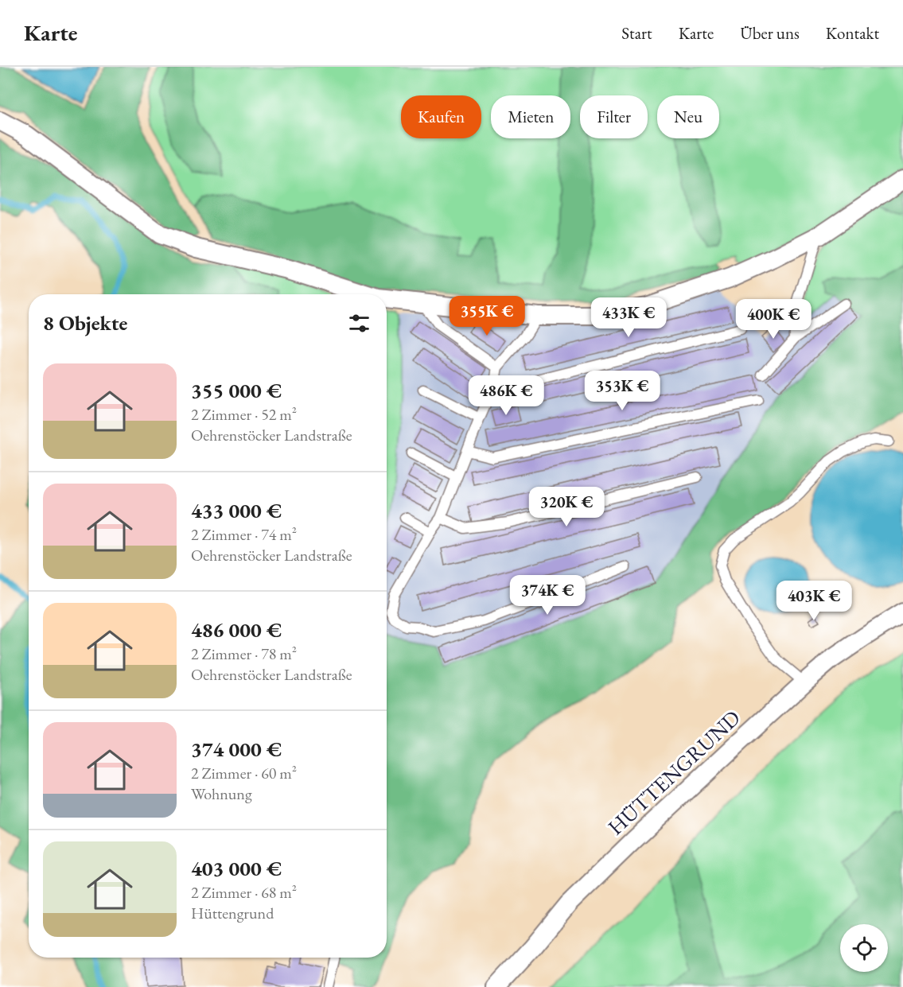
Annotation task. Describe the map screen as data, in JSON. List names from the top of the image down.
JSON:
{
  "streets": {
    "street": ["HÜTTENGRUND"]
  },
  "page": {
    "header": "Karte",
    "nav": [
      "Start",
      "Karte",
      "Über uns",
      "Kontakt"
    ],
    "chip": [
      "Kaufen",
      "Mieten",
      "Filter",
      "Neu"
    ],
    "heading": "8 Objekte",
    "price": [
      "355K €",
      "433K €",
      "400K €",
      "353K €",
      "486K €",
      "320K €",
      "374K €",
      "403K €"
    ],
    "list": [
      {
        "name": "355 000 €",
        "note": "2 Zimmer · 52 m² · Oehrenstöcker Landstraße"
      },
      {
        "name": "433 000 €",
        "note": "2 Zimmer · 74 m² · Oehrenstöcker Landstraße"
      },
      {
        "name": "486 000 €",
        "note": "2 Zimmer · 78 m² · Oehrenstöcker Landstraße"
      },
      {
        "name": "374 000 €",
        "note": "2 Zimmer · 60 m² · Wohnung"
      },
      {
        "name": "403 000 €",
        "note": "2 Zimmer · 68 m² · Hüttengrund"
      }
    ]
  }
}
